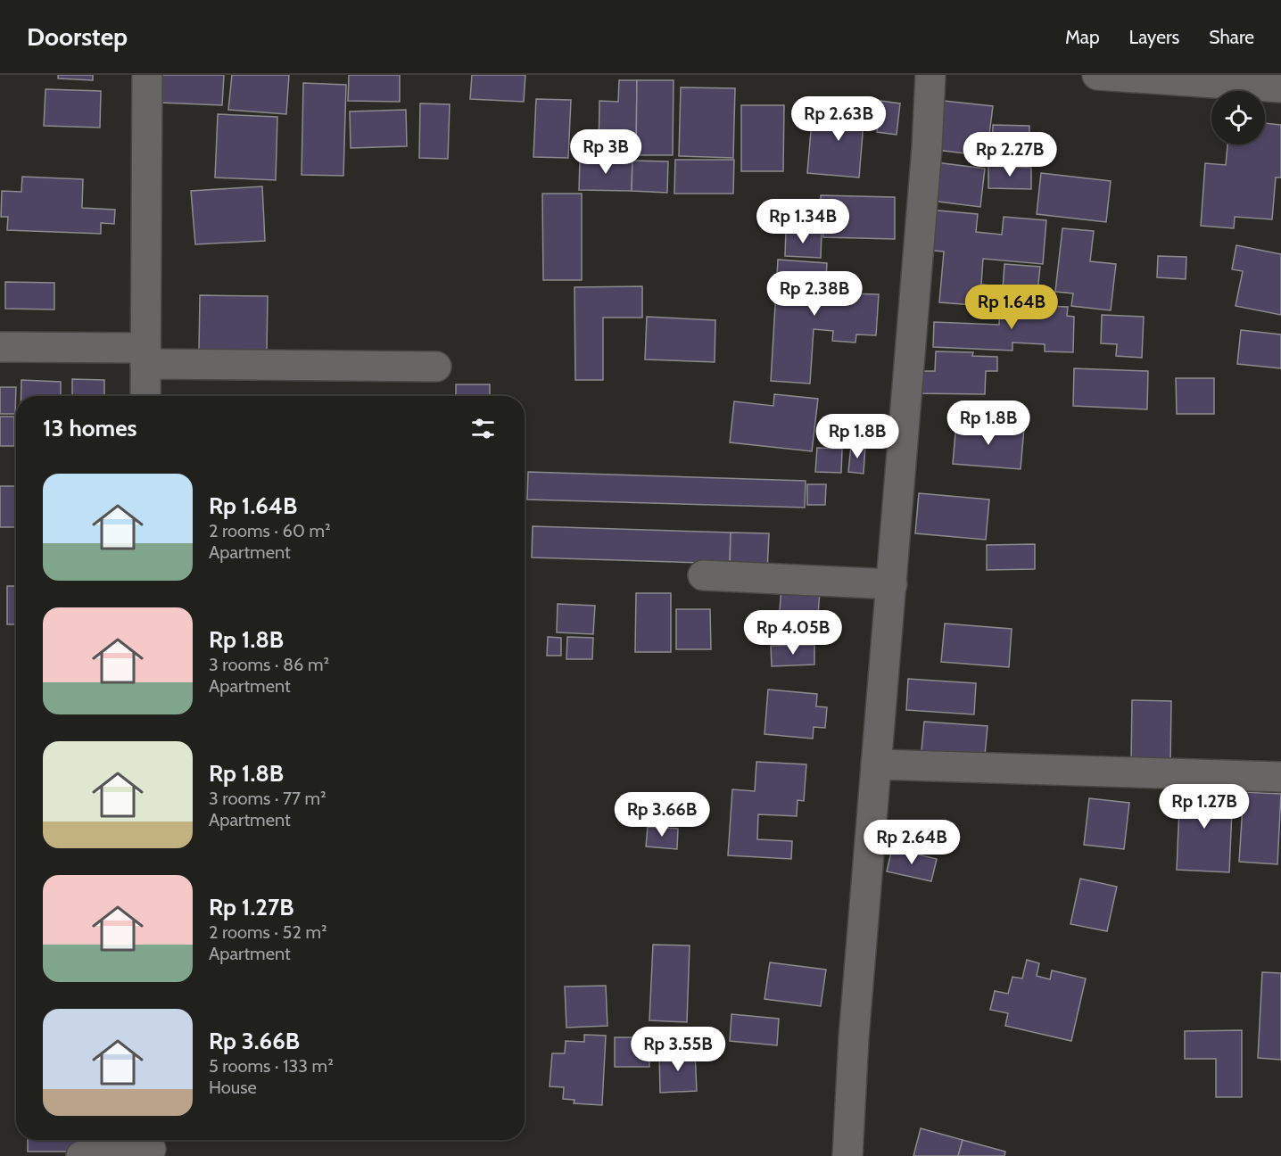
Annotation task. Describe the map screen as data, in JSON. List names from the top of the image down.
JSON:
{
  "page": {
    "header": "Doorstep",
    "nav": ["Map", "Layers", "Share"],
    "price": [
      "Rp 2.63B",
      "Rp 3B",
      "Rp 2.27B",
      "Rp 1.34B",
      "Rp 2.38B",
      "Rp 1.64B",
      "Rp 1.8B",
      "Rp 1.8B",
      "Rp 4.05B",
      "Rp 1.27B",
      "Rp 3.66B",
      "Rp 2.64B",
      "Rp 3.55B"
    ],
    "heading": "13 homes",
    "list": [
      {
        "name": "Rp 1.64B",
        "note": "2 rooms · 60 m² · Apartment"
      },
      {
        "name": "Rp 1.8B",
        "note": "3 rooms · 86 m² · Apartment"
      },
      {
        "name": "Rp 1.8B",
        "note": "3 rooms · 77 m² · Apartment"
      },
      {
        "name": "Rp 1.27B",
        "note": "2 rooms · 52 m² · Apartment"
      },
      {
        "name": "Rp 3.66B",
        "note": "5 rooms · 133 m² · House"
      }
    ]
  }
}
